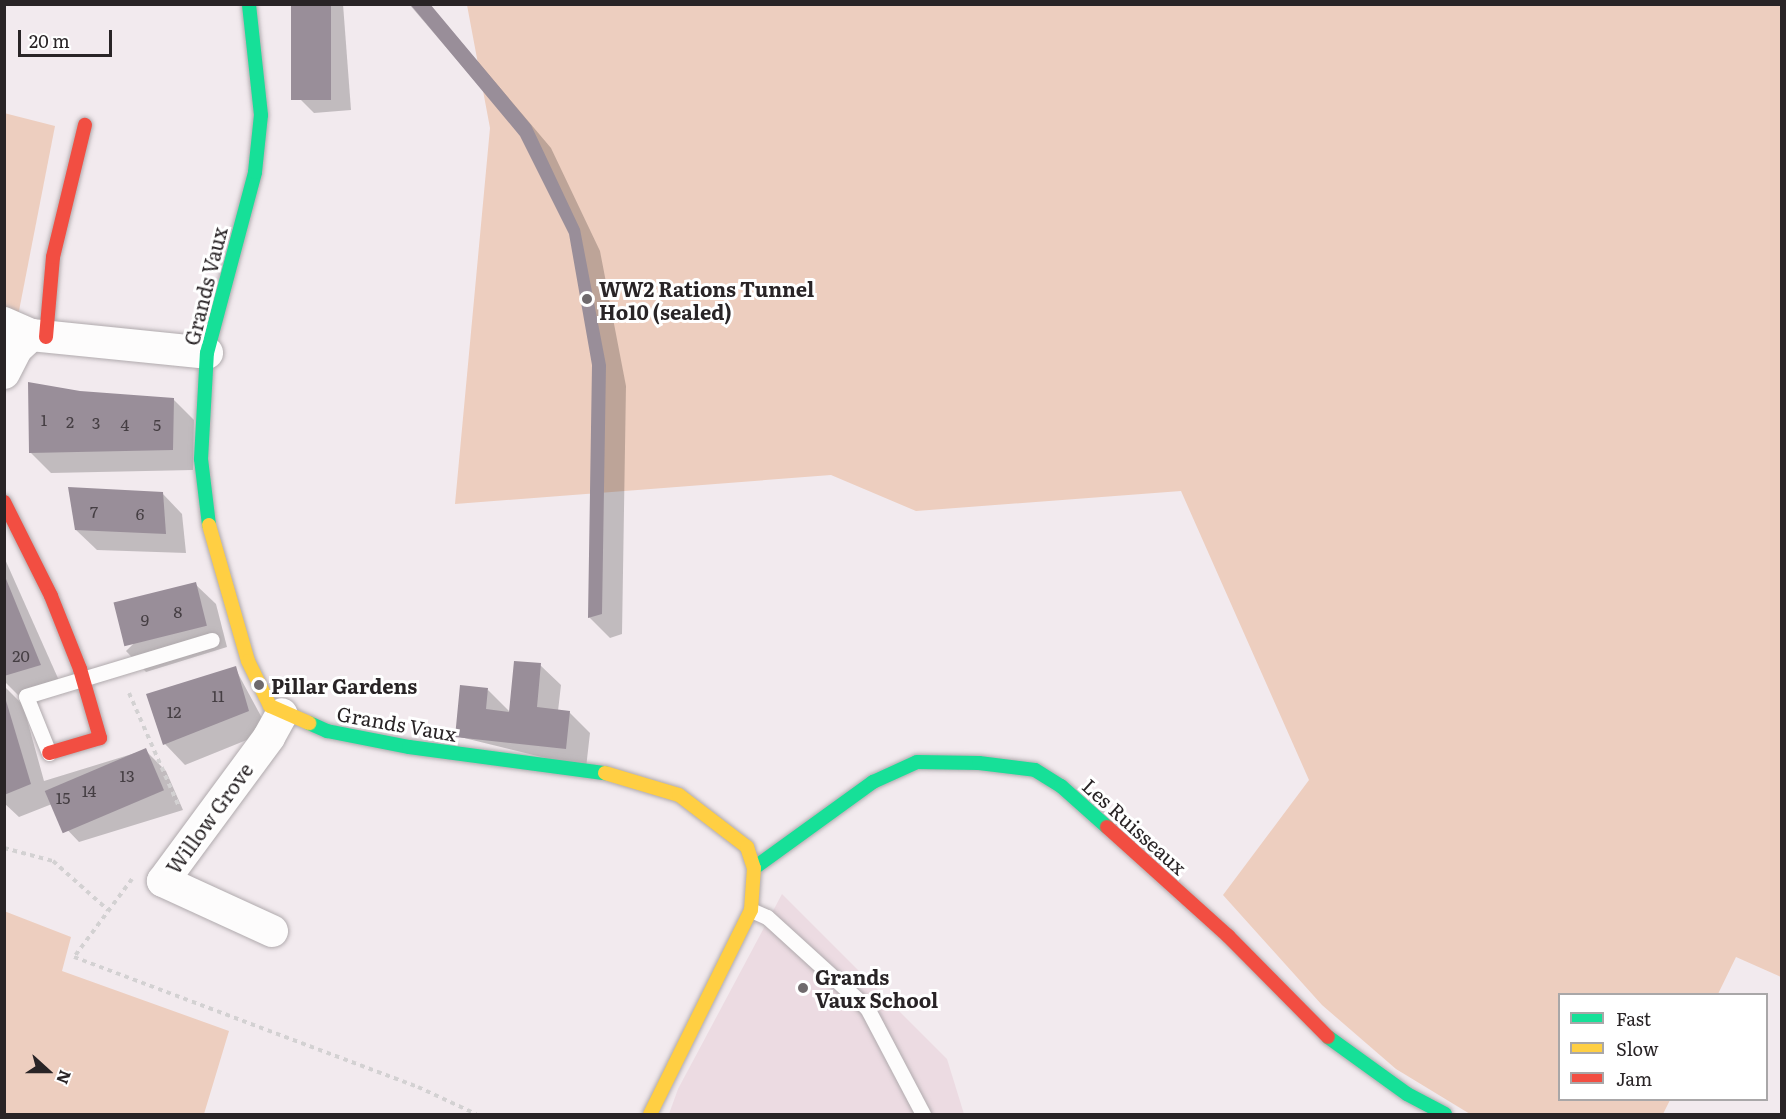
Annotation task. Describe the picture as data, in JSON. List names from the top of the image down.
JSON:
{
  "streets": {
    "street": ["Grands Vaux", "Willow Grove", "Les Ruisseaux"]
  },
  "crossings": [
    ["Grands Vaux", "Willow Grove"],
    ["Grands Vaux", "Les Ruisseaux"]
  ],
  "places": ["WW2 Rations Tunnel Ho10 (sealed)", "Pillar Gardens", "Grands Vaux School"],
  "house_numbers": [
    "1",
    "2",
    "3",
    "4",
    "5",
    "7",
    "6",
    "8",
    "9",
    "20",
    "11",
    "12",
    "13",
    "14",
    "15"
  ],
  "legend": ["Fast", "Slow", "Jam"],
  "scale_bar": "20 m",
  "north": "right"
}
